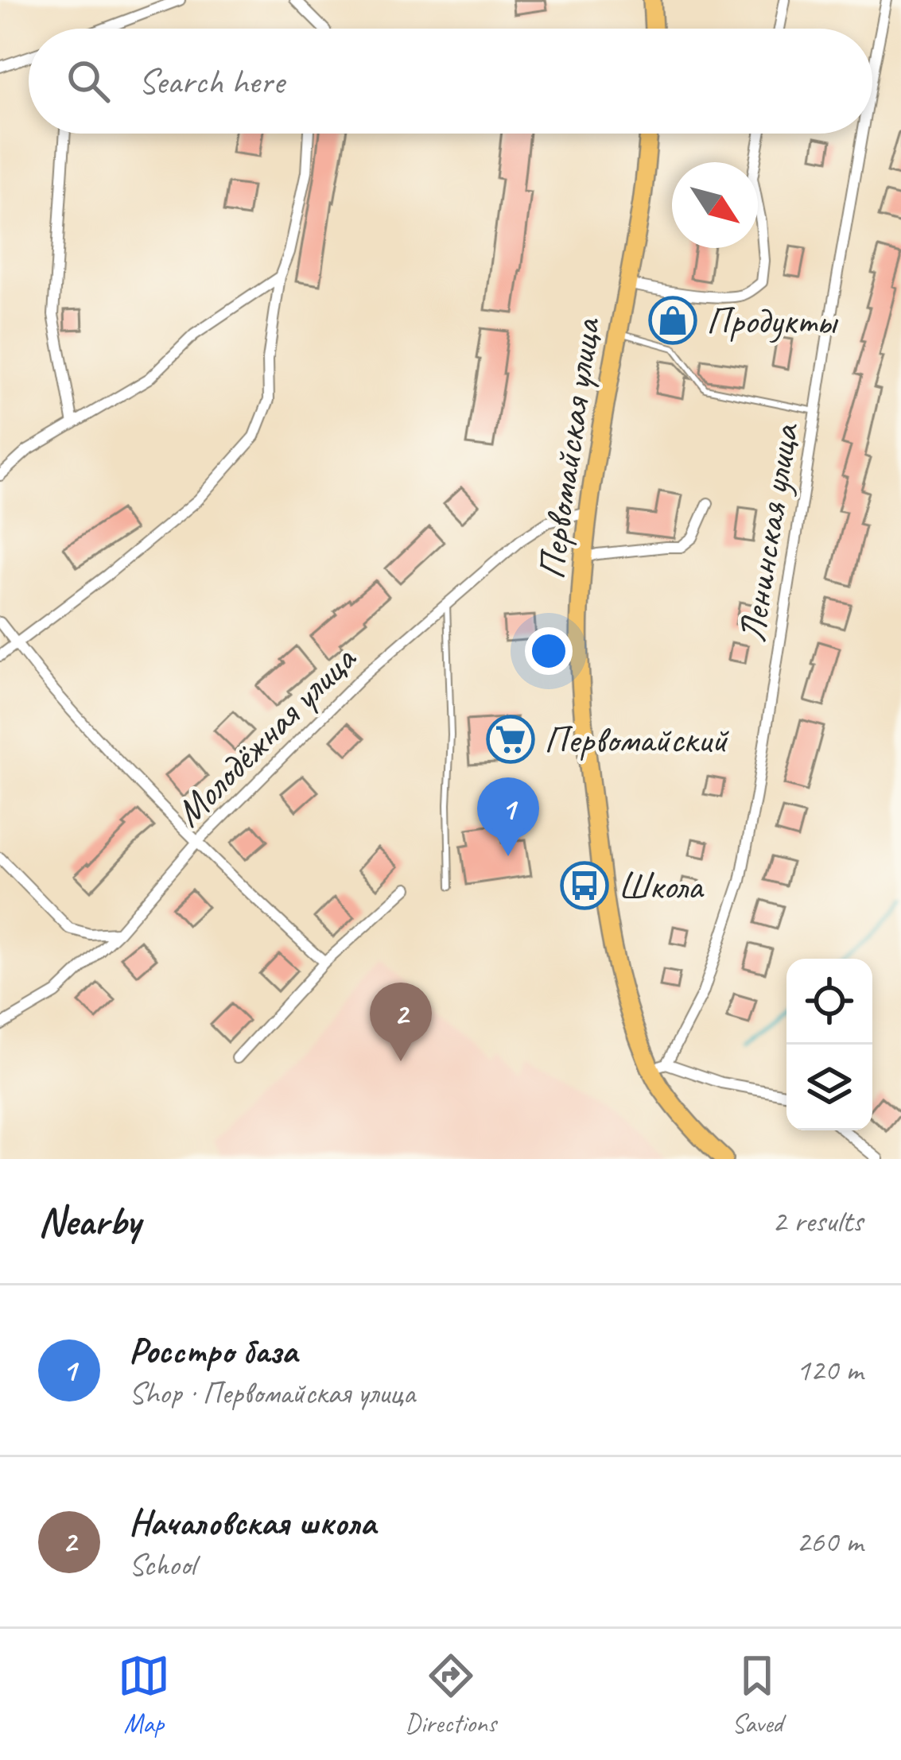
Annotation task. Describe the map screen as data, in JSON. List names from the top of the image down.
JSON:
{
  "streets": {
    "main road": ["Первомайская улица"],
    "street": ["Ленинская улица", "Молодёжная улица"]
  },
  "crossings": [
    ["Первомайская улица", "Ленинская улица"],
    ["Первомайская улица", "Молодёжная улица"]
  ],
  "places": {
    "shop": ["Продукты"],
    "supermarket": ["Первомайский"],
    "bus stop": ["Школа"]
  },
  "north": "bottom right",
  "page": {
    "search": "Search here",
    "pins": ["1", "2"],
    "heading": ["Nearby", "2 results"],
    "list": [
      {
        "mark": "1",
        "name": "Росстро база",
        "note": "Shop · Первомайская улица",
        "value": "120 m"
      },
      {
        "mark": "2",
        "name": "Началовская школа",
        "note": "School",
        "value": "260 m"
      }
    ],
    "nav": ["Map", "Directions", "Saved"]
  }
}
